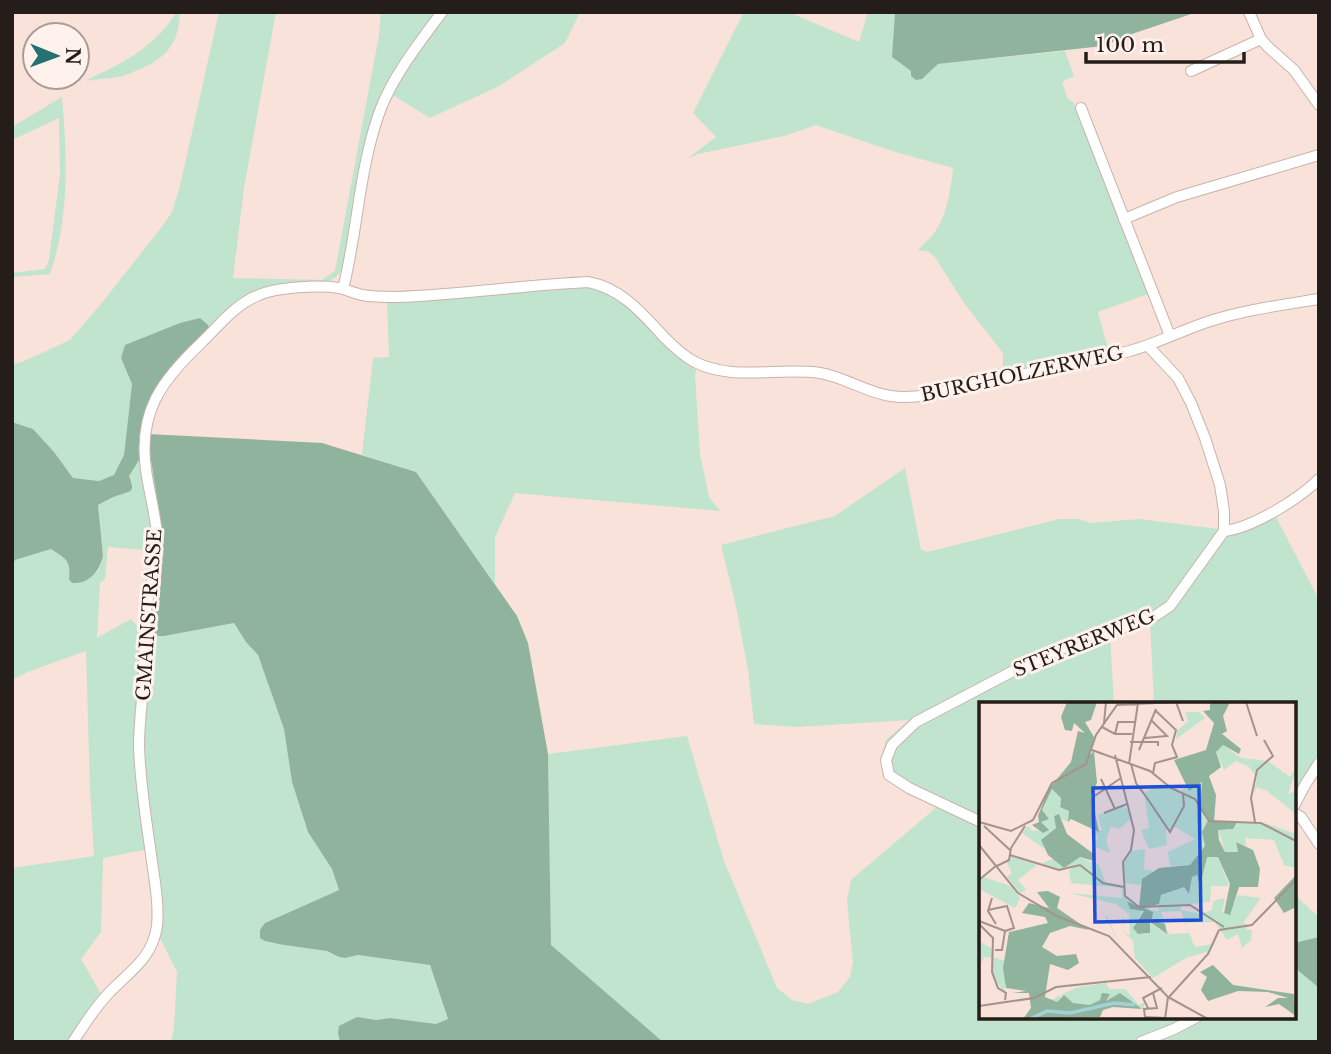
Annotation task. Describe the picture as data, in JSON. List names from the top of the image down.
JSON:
{
  "streets": {
    "street": ["BURGHOLZERWEG", "GMAINSTRASSE", "STEYRERWEG"]
  },
  "crossings": [
    ["BURGHOLZERWEG", "GMAINSTRASSE"],
    ["BURGHOLZERWEG", "STEYRERWEG"]
  ],
  "scale_bar": "100 m",
  "north": "right"
}
